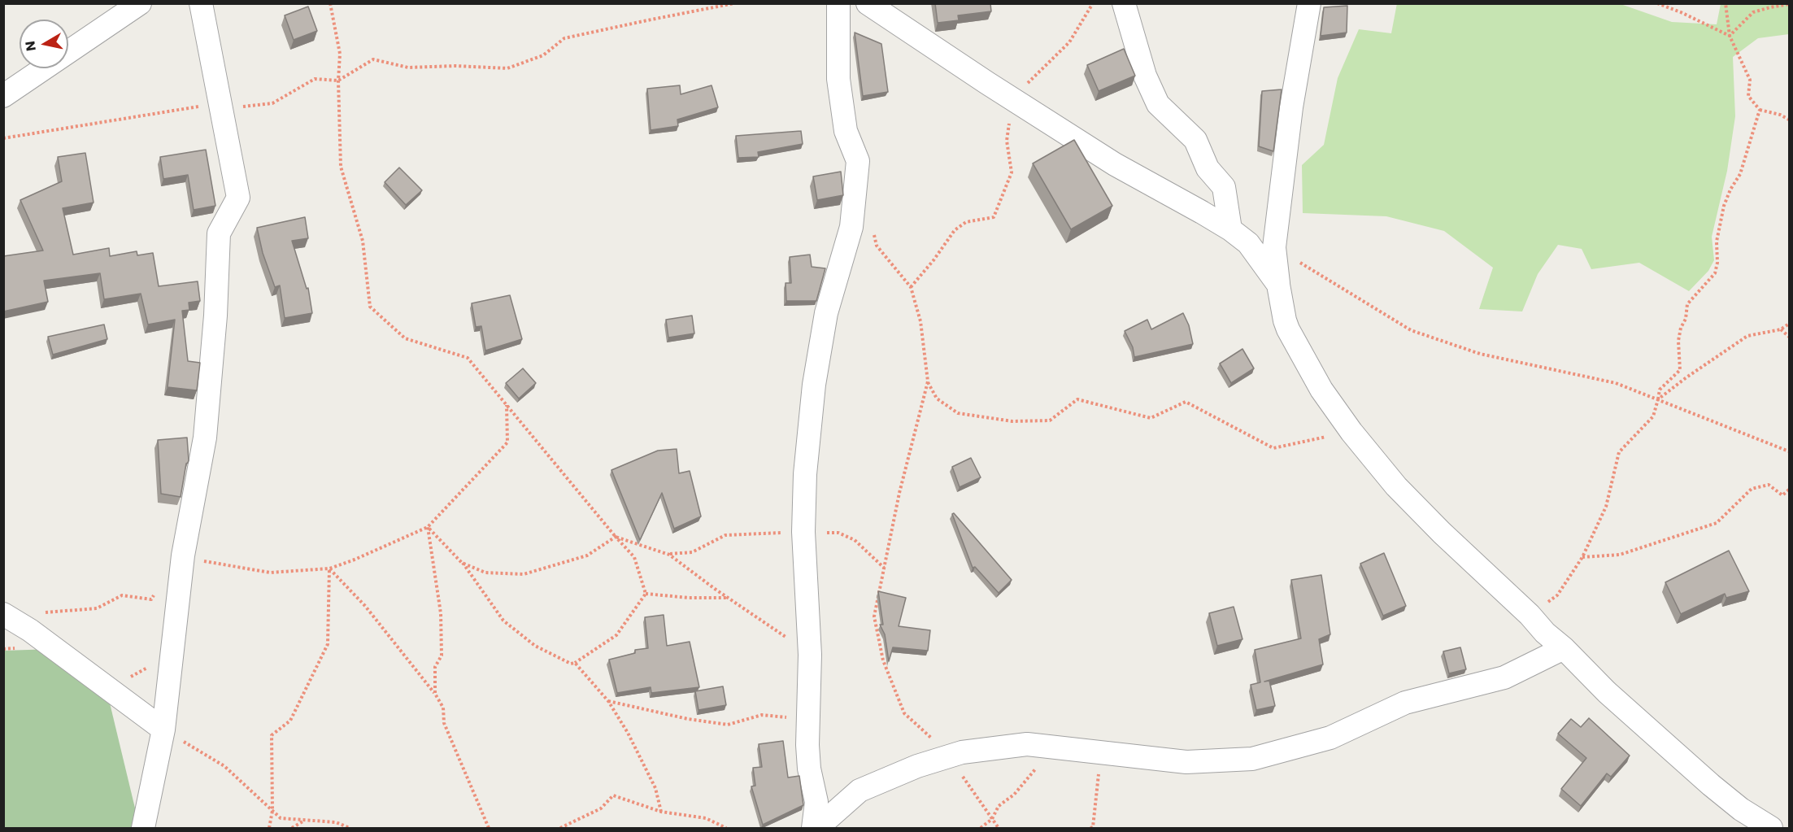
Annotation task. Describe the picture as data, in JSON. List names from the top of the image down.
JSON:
{
  "north": "left"
}
